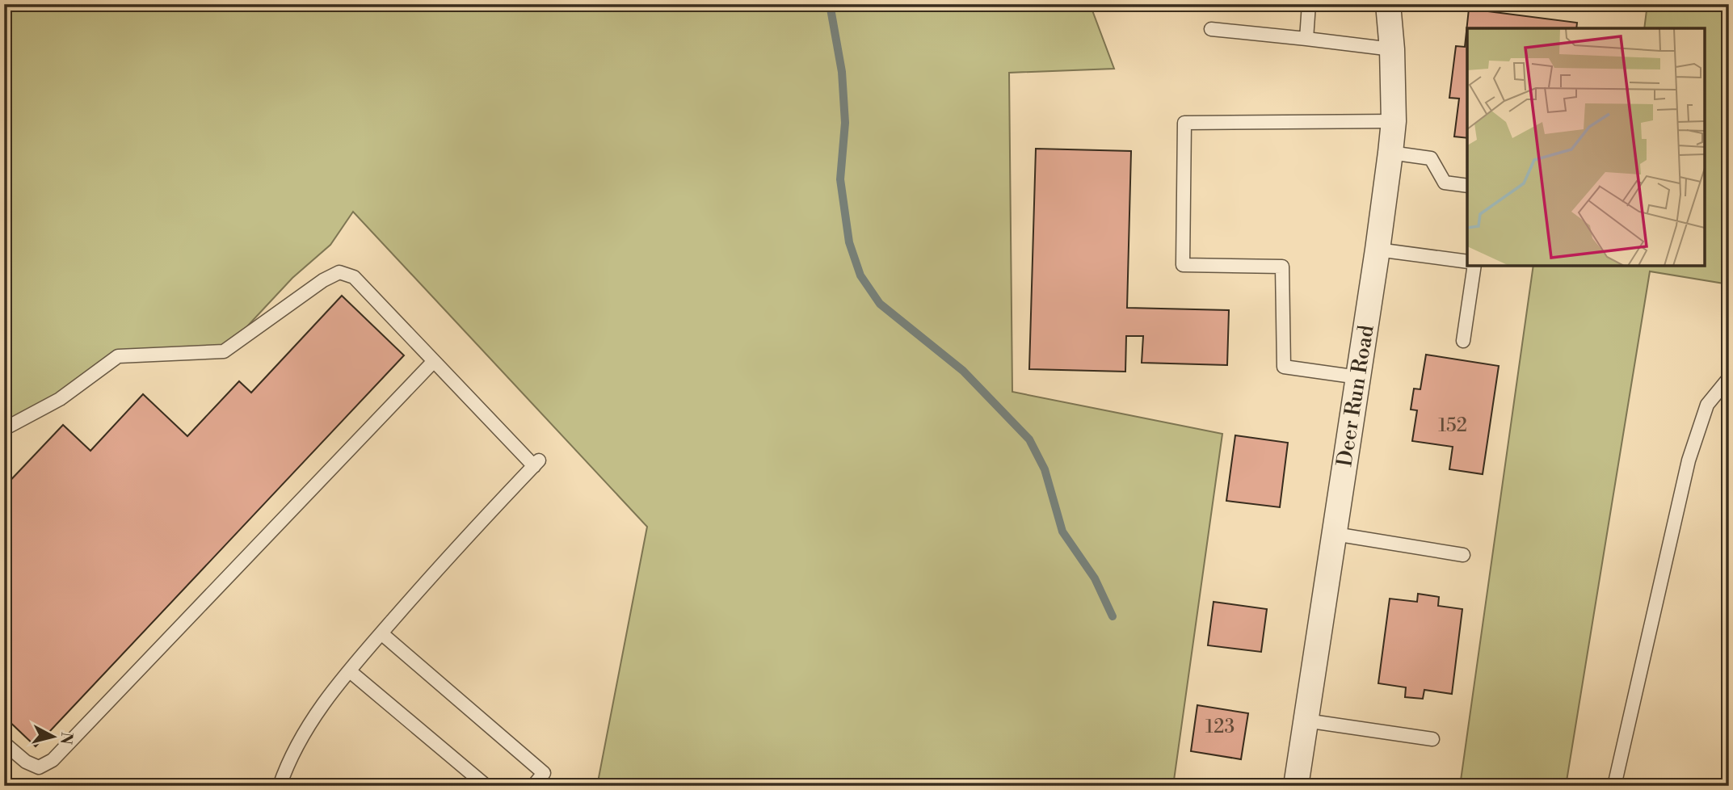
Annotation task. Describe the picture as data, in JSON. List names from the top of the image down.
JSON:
{
  "streets": {
    "street": ["Deer Run Road"]
  },
  "house_numbers": ["152", "123"],
  "north": "right"
}
